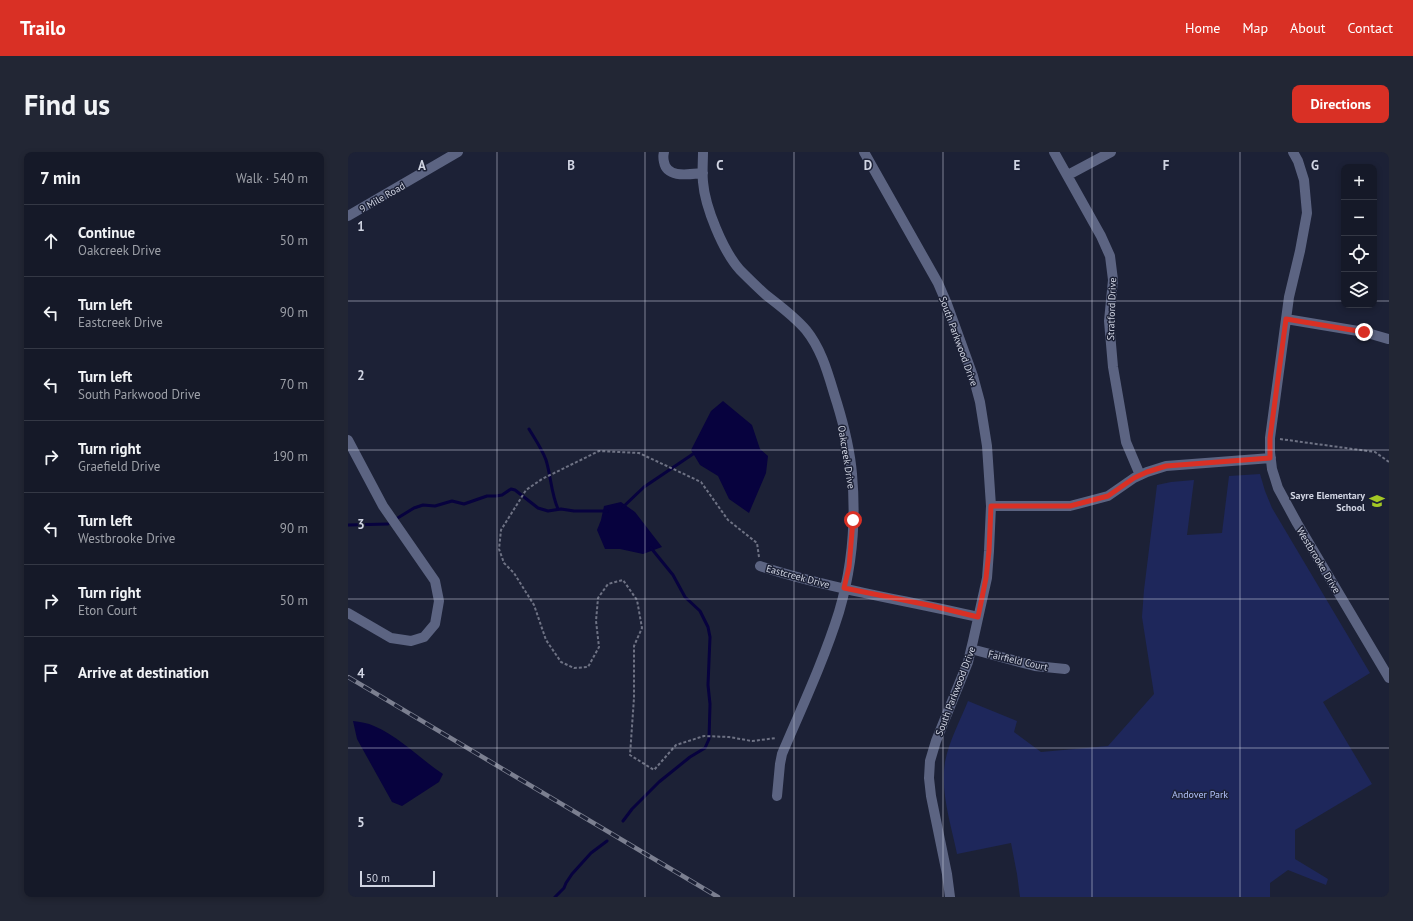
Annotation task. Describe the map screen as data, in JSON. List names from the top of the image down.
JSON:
{
  "streets": {
    "street": [
      "9 Mile Road",
      "Stratford Drive",
      "South Parkwood Drive",
      "Oakcreek Drive",
      "Westbrooke Drive",
      "Eastcreek Drive",
      "Fairfield Court"
    ]
  },
  "crossings": [
    ["South Parkwood Drive", "Eastcreek Drive"],
    ["South Parkwood Drive", "Fairfield Court"],
    ["Oakcreek Drive", "Eastcreek Drive"]
  ],
  "parks": ["Andover Park"],
  "places": {
    "school or university": ["Sayre Elementary School"]
  },
  "scale_bar": "50 m",
  "page": {
    "header": "Trailo",
    "nav": [
      "Home",
      "Map",
      "About",
      "Contact"
    ],
    "buttons": "Directions",
    "title": "Find us",
    "heading": ["7 min", "Walk · 540 m"],
    "map_buttons": ["+", "−"],
    "list": [
      ["Continue", "Oakcreek Drive", "50 m"],
      ["Turn left", "Eastcreek Drive", "90 m"],
      ["Turn left", "South Parkwood Drive", "70 m"],
      ["Turn right", "Graefield Drive", "190 m"],
      ["Turn left", "Westbrooke Drive", "90 m"],
      ["Turn right", "Eton Court", "50 m"],
      "Arrive at destination"
    ],
    "scale": "50 m"
  },
  "grid": {
    "columns": [
      "A",
      "B",
      "C",
      "D",
      "E",
      "F",
      "G"
    ],
    "rows": [
      "1",
      "2",
      "3",
      "4",
      "5"
    ]
  }
}
